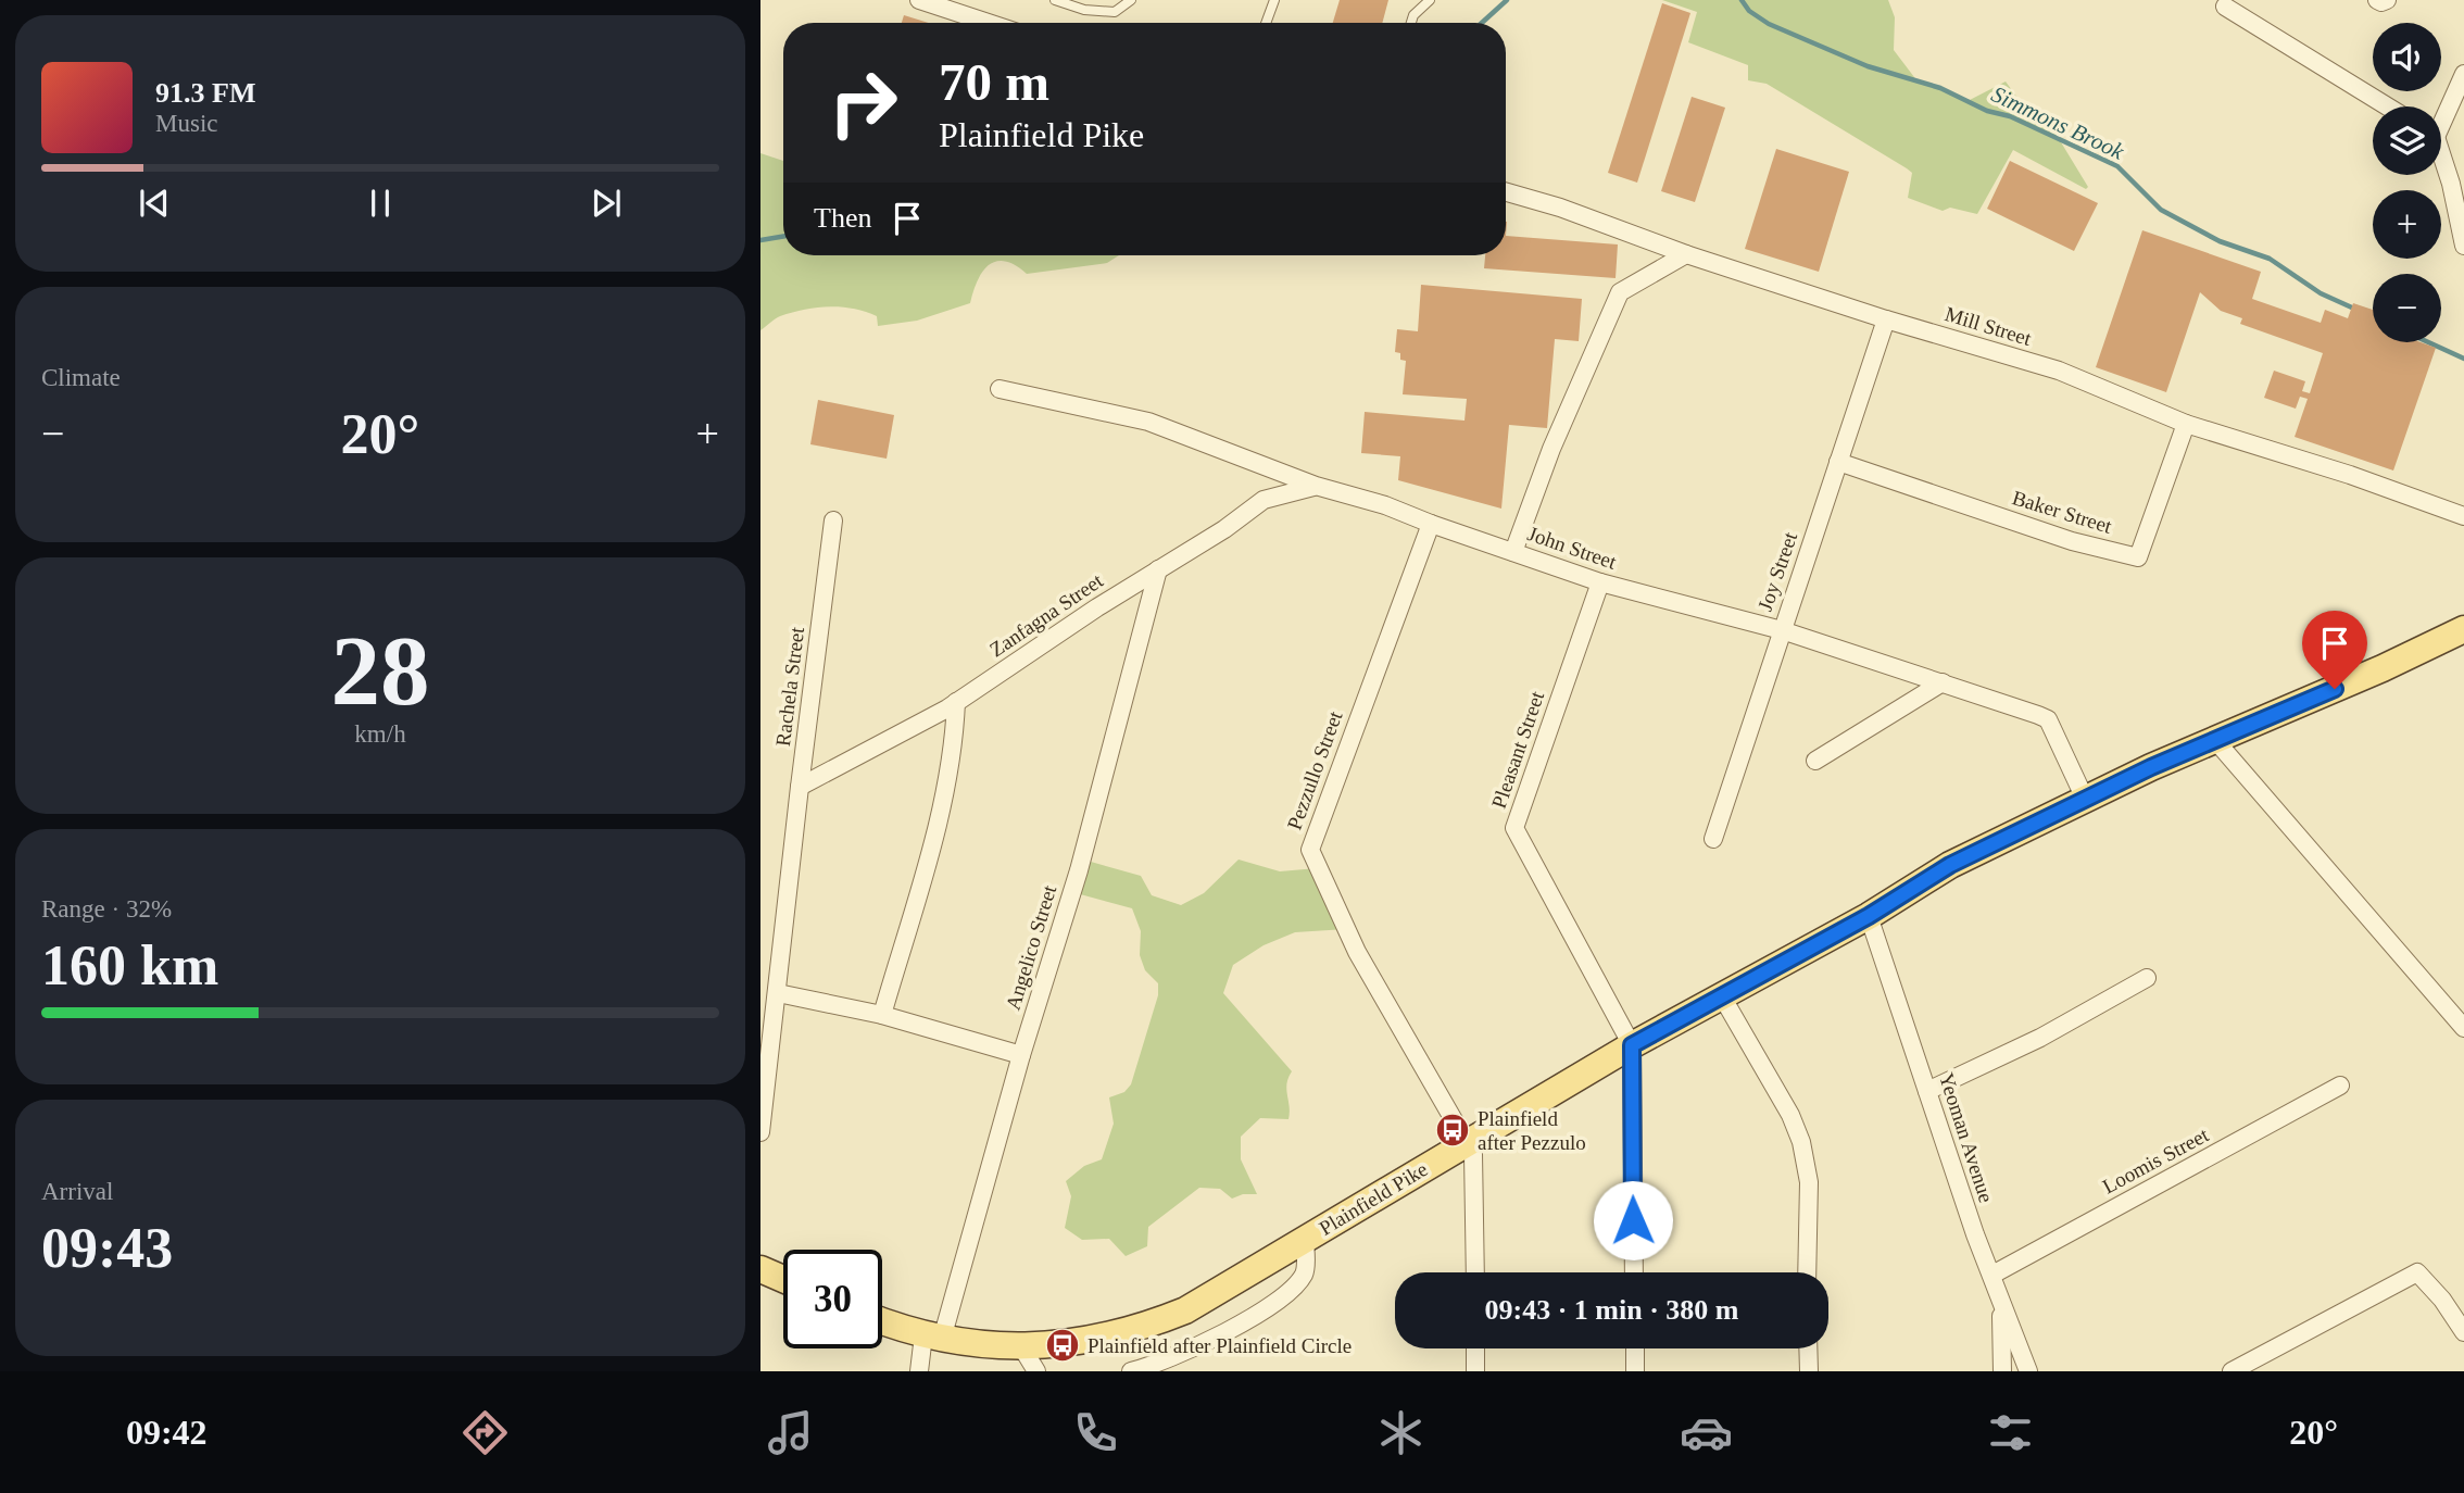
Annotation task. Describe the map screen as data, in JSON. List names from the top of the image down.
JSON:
{
  "streets": {
    "main road": ["Plainfield Pike"],
    "street": [
      "Mill Street",
      "Baker Street",
      "John Street",
      "Joy Street",
      "Zanfagna Street",
      "Rachela Street",
      "Pleasant Street",
      "Pezzullo Street",
      "Angelico Street",
      "Yeoman Avenue",
      "Loomis Street"
    ]
  },
  "crossings": [
    ["Mill Street", "Baker Street"],
    ["Mill Street", "Joy Street"],
    ["Baker Street", "Joy Street"],
    ["John Street", "Joy Street"],
    ["John Street", "Zanfagna Street"],
    ["John Street", "Pleasant Street"],
    ["John Street", "Pezzullo Street"],
    ["John Street", "Plainfield Pike"],
    ["Zanfagna Street", "Rachela Street"],
    ["Zanfagna Street", "Angelico Street"],
    ["Pleasant Street", "Plainfield Pike"],
    ["Pezzullo Street", "Plainfield Pike"],
    ["Angelico Street", "Plainfield Pike"],
    ["Yeoman Avenue", "Loomis Street"],
    ["Yeoman Avenue", "Plainfield Pike"]
  ],
  "water": ["Simmons Brook"],
  "places": {
    "bus stop": ["Plainfield after Pezzulo", "Plainfield after Plainfield Circle"]
  },
  "page": {
    "map_buttons": ["+", "−"],
    "turn": ["70 m", "Plainfield Pike"],
    "song": ["91.3 FM", "Music"],
    "then": "Then",
    "tile": [
      "Climate",
      ["28", "km/h"],
      ["Range · 32%", "160 km"],
      ["Arrival", "09:43"]
    ],
    "heat": ["−", "20°", "+"],
    "limit": "30",
    "trip": "09:43 · 1 min · 380 m",
    "tabs": ["09:42", "20°"]
  }
}
